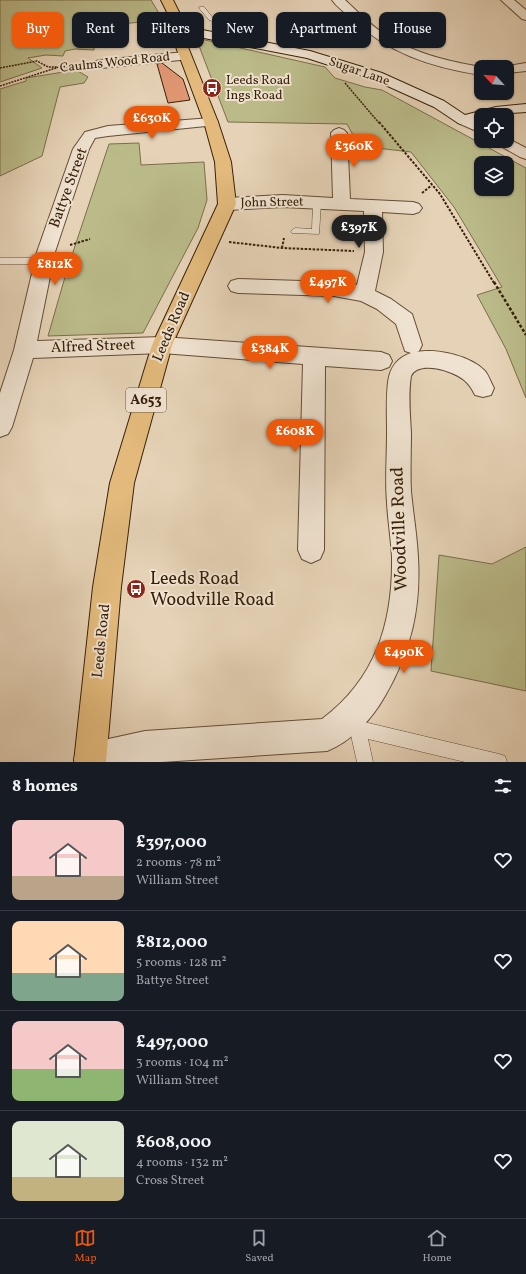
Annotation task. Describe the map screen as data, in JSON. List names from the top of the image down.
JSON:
{
  "streets": {
    "main road": ["Leeds Road", "A653"],
    "street": [
      "Caulms Wood Road",
      "Sugar Lane",
      "Battye Street",
      "John Street",
      "Alfred Street",
      "Woodville Road"
    ]
  },
  "crossings": [
    ["Caulms Wood Road", "Leeds Road"],
    ["Battye Street", "Leeds Road"],
    ["Battye Street", "Alfred Street"],
    ["John Street", "Leeds Road"],
    ["Leeds Road", "Alfred Street"],
    ["Leeds Road", "Woodville Road"]
  ],
  "places": {
    "bus stop": ["Leeds Road Ings Road", "Leeds Road Woodville Road"]
  },
  "north": "top left",
  "page": {
    "chip": [
      "Buy",
      "Rent",
      "Filters",
      "New",
      "Apartment",
      "House"
    ],
    "price": [
      "£630K",
      "£360K",
      "£397K",
      "£812K",
      "£497K",
      "£384K",
      "£608K",
      "£490K"
    ],
    "heading": "8 homes",
    "list": [
      {
        "name": "£397,000",
        "note": "2 rooms · 78 m² · William Street"
      },
      {
        "name": "£812,000",
        "note": "5 rooms · 128 m² · Battye Street"
      },
      {
        "name": "£497,000",
        "note": "3 rooms · 104 m² · William Street"
      },
      {
        "name": "£608,000",
        "note": "4 rooms · 132 m² · Cross Street"
      }
    ],
    "tabs": ["Map", "Saved", "Home"]
  }
}
